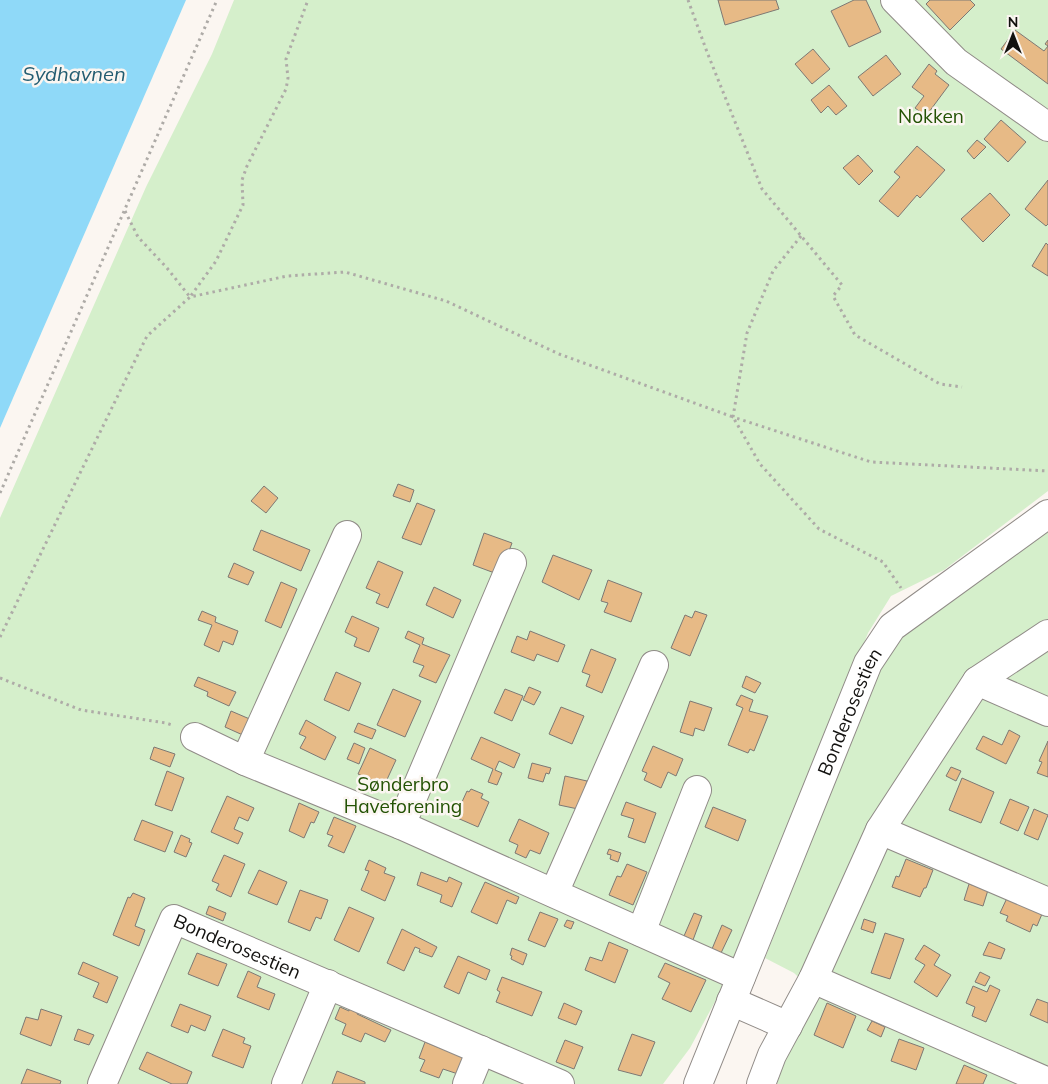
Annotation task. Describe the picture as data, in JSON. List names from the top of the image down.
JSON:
{
  "streets": {
    "lane": ["Bonderosestien"]
  },
  "water": ["Sydhavnen"],
  "parks": ["Nokken", "Sønderbro Haveforening"],
  "north": "top"
}
